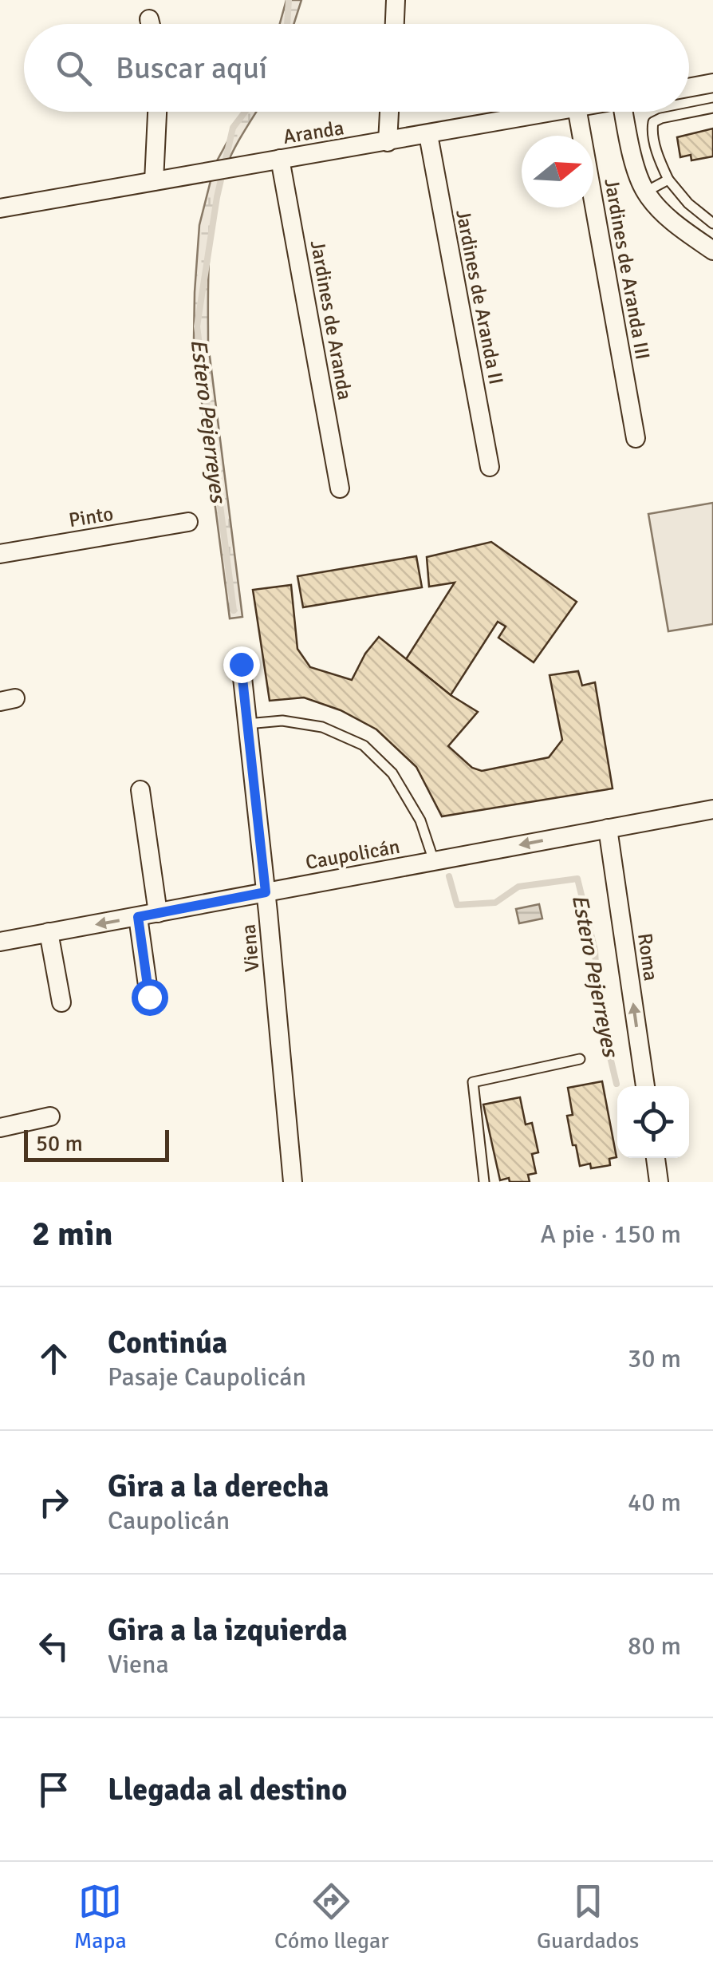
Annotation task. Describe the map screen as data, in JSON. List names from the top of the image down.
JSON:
{
  "streets": {
    "street": [
      "Aranda",
      "Jardines de Aranda III",
      "Jardines de Aranda II",
      "Jardines de Aranda",
      "Pinto",
      "Caupolicán",
      "Viena",
      "Roma"
    ]
  },
  "crossings": [
    ["Aranda", "Jardines de Aranda II"],
    ["Aranda", "Jardines de Aranda"],
    ["Caupolicán", "Viena"],
    ["Caupolicán", "Roma"]
  ],
  "one_way": ["Caupolicán", "Roma"],
  "water": ["Estero Pejerreyes"],
  "scale_bar": "50 m",
  "north": "right",
  "page": {
    "search": "Buscar aquí",
    "scale": "50 m",
    "heading": ["2 min", "A pie · 150 m"],
    "list": [
      ["Continúa", "Pasaje Caupolicán", "30 m"],
      ["Gira a la derecha", "Caupolicán", "40 m"],
      ["Gira a la izquierda", "Viena", "80 m"],
      "Llegada al destino"
    ],
    "nav": ["Mapa", "Cómo llegar", "Guardados"]
  }
}
